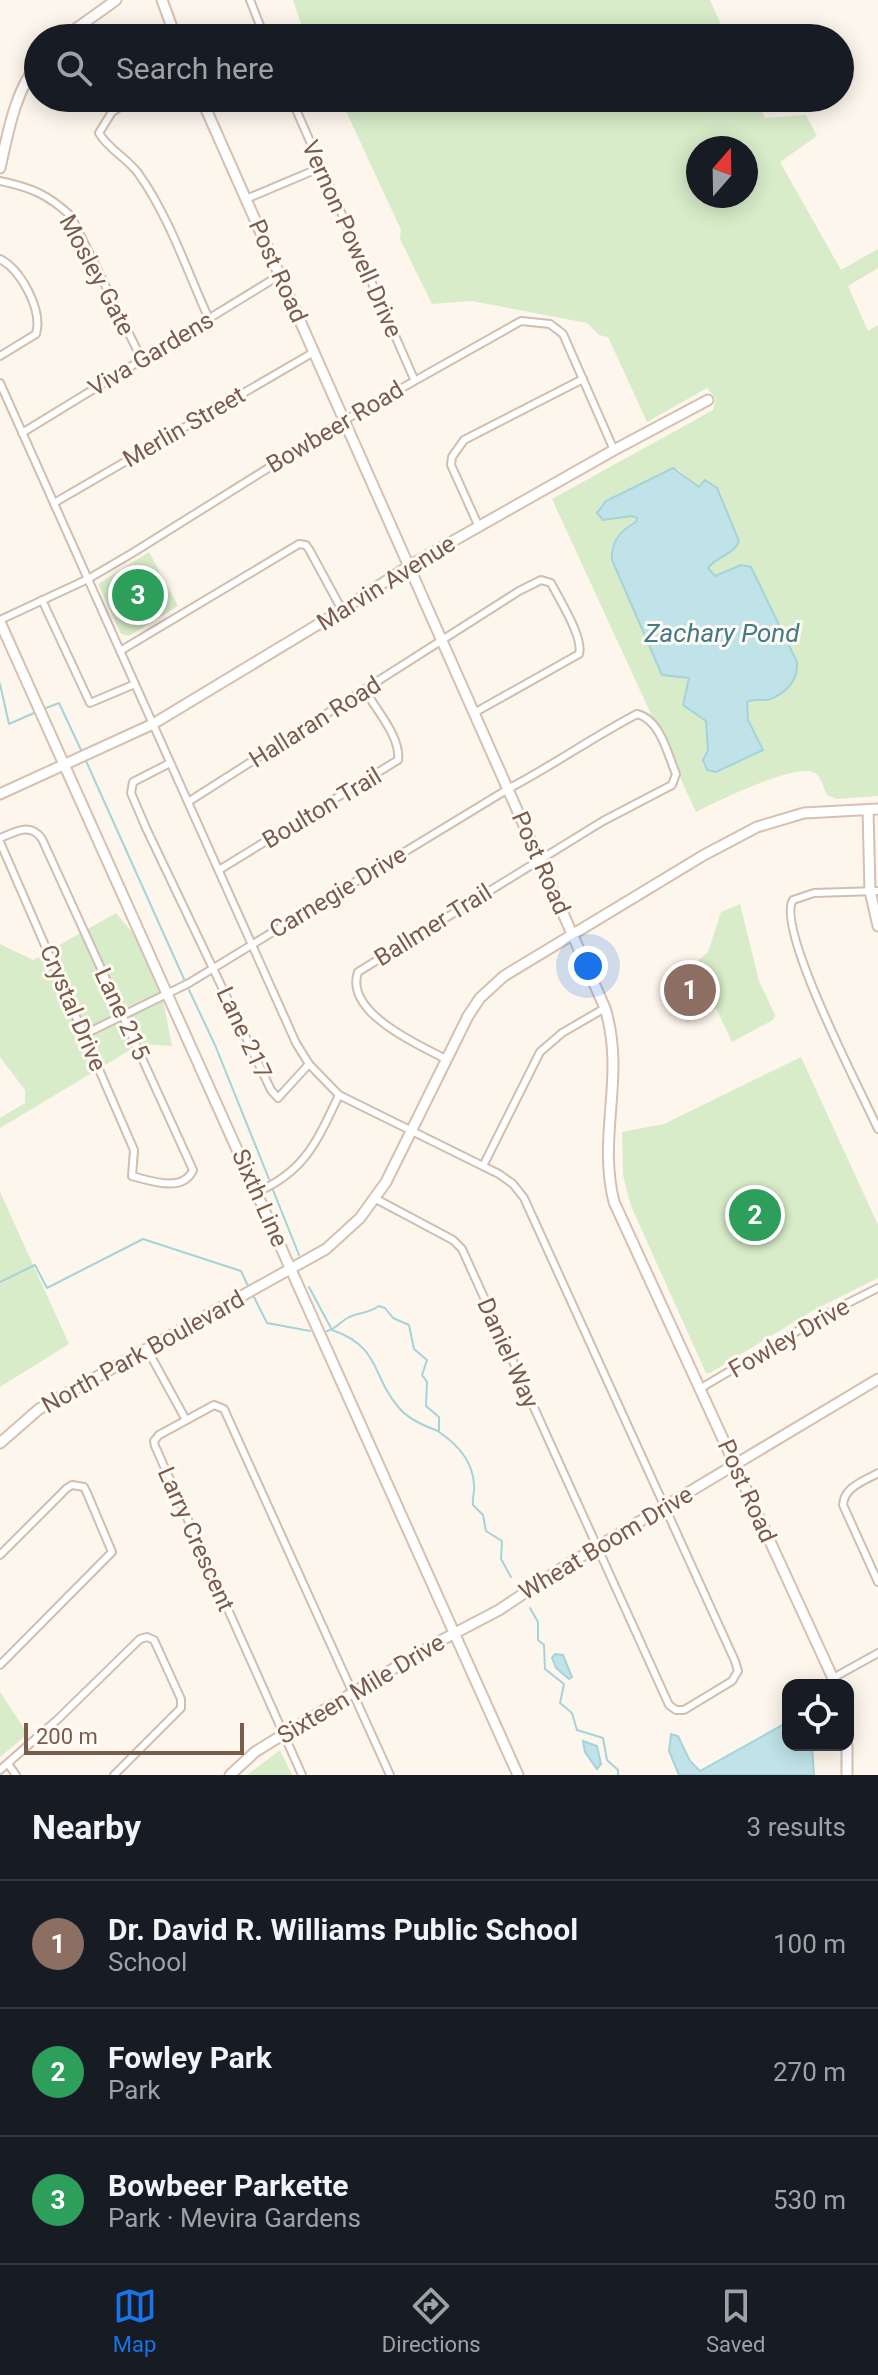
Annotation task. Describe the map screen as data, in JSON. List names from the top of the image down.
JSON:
{
  "streets": {
    "street": [
      "Vernon Powell Drive",
      "Post Road",
      "Mosley Gate",
      "Viva Gardens",
      "Merlin Street",
      "Bowbeer Road",
      "Marvin Avenue",
      "Hallaran Road",
      "Boulton Trail",
      "Carnegie Drive",
      "Ballmer Trail",
      "Crystal Drive",
      "Lane 215",
      "Lane 217",
      "Sixth Line",
      "Fowley Drive",
      "North Park Boulevard",
      "Daniel Way",
      "Larry Crescent",
      "Wheat Boom Drive",
      "Sixteen Mile Drive"
    ]
  },
  "crossings": [
    ["Vernon Powell Drive", "Bowbeer Road"],
    ["Post Road", "Viva Gardens"],
    ["Post Road", "Merlin Street"],
    ["Post Road", "Bowbeer Road"],
    ["Post Road", "Marvin Avenue"],
    ["Post Road", "Hallaran Road"],
    ["Post Road", "Carnegie Drive"],
    ["Post Road", "Ballmer Trail"],
    ["Post Road", "Fowley Drive"],
    ["Post Road", "North Park Boulevard"],
    ["Post Road", "Wheat Boom Drive"],
    ["Mosley Gate", "Viva Gardens"],
    ["Bowbeer Road", "Marvin Avenue"],
    ["Bowbeer Road", "Sixth Line"],
    ["Marvin Avenue", "Sixth Line"],
    ["Hallaran Road", "Boulton Trail"],
    ["Carnegie Drive", "Ballmer Trail"],
    ["Carnegie Drive", "Crystal Drive"],
    ["Carnegie Drive", "Lane 215"],
    ["Carnegie Drive", "Lane 217"],
    ["Carnegie Drive", "Sixth Line"],
    ["Ballmer Trail", "North Park Boulevard"],
    ["Crystal Drive", "Lane 215"],
    ["Sixth Line", "North Park Boulevard"],
    ["Sixth Line", "Wheat Boom Drive"],
    ["Sixth Line", "Sixteen Mile Drive"],
    ["North Park Boulevard", "Daniel Way"],
    ["Daniel Way", "Wheat Boom Drive"],
    ["Larry Crescent", "Sixteen Mile Drive"],
    ["Wheat Boom Drive", "Sixteen Mile Drive"]
  ],
  "water": ["Zachary Pond"],
  "scale_bar": "200 m",
  "north": "top",
  "page": {
    "search": "Search here",
    "pins": ["3", "1", "2"],
    "scale": "200 m",
    "heading": ["Nearby", "3 results"],
    "list": [
      {
        "mark": "1",
        "name": "Dr. David R. Williams Public School",
        "note": "School",
        "value": "100 m"
      },
      {
        "mark": "2",
        "name": "Fowley Park",
        "note": "Park",
        "value": "270 m"
      },
      {
        "mark": "3",
        "name": "Bowbeer Parkette",
        "note": "Park · Mevira Gardens",
        "value": "530 m"
      }
    ],
    "nav": ["Map", "Directions", "Saved"]
  }
}
